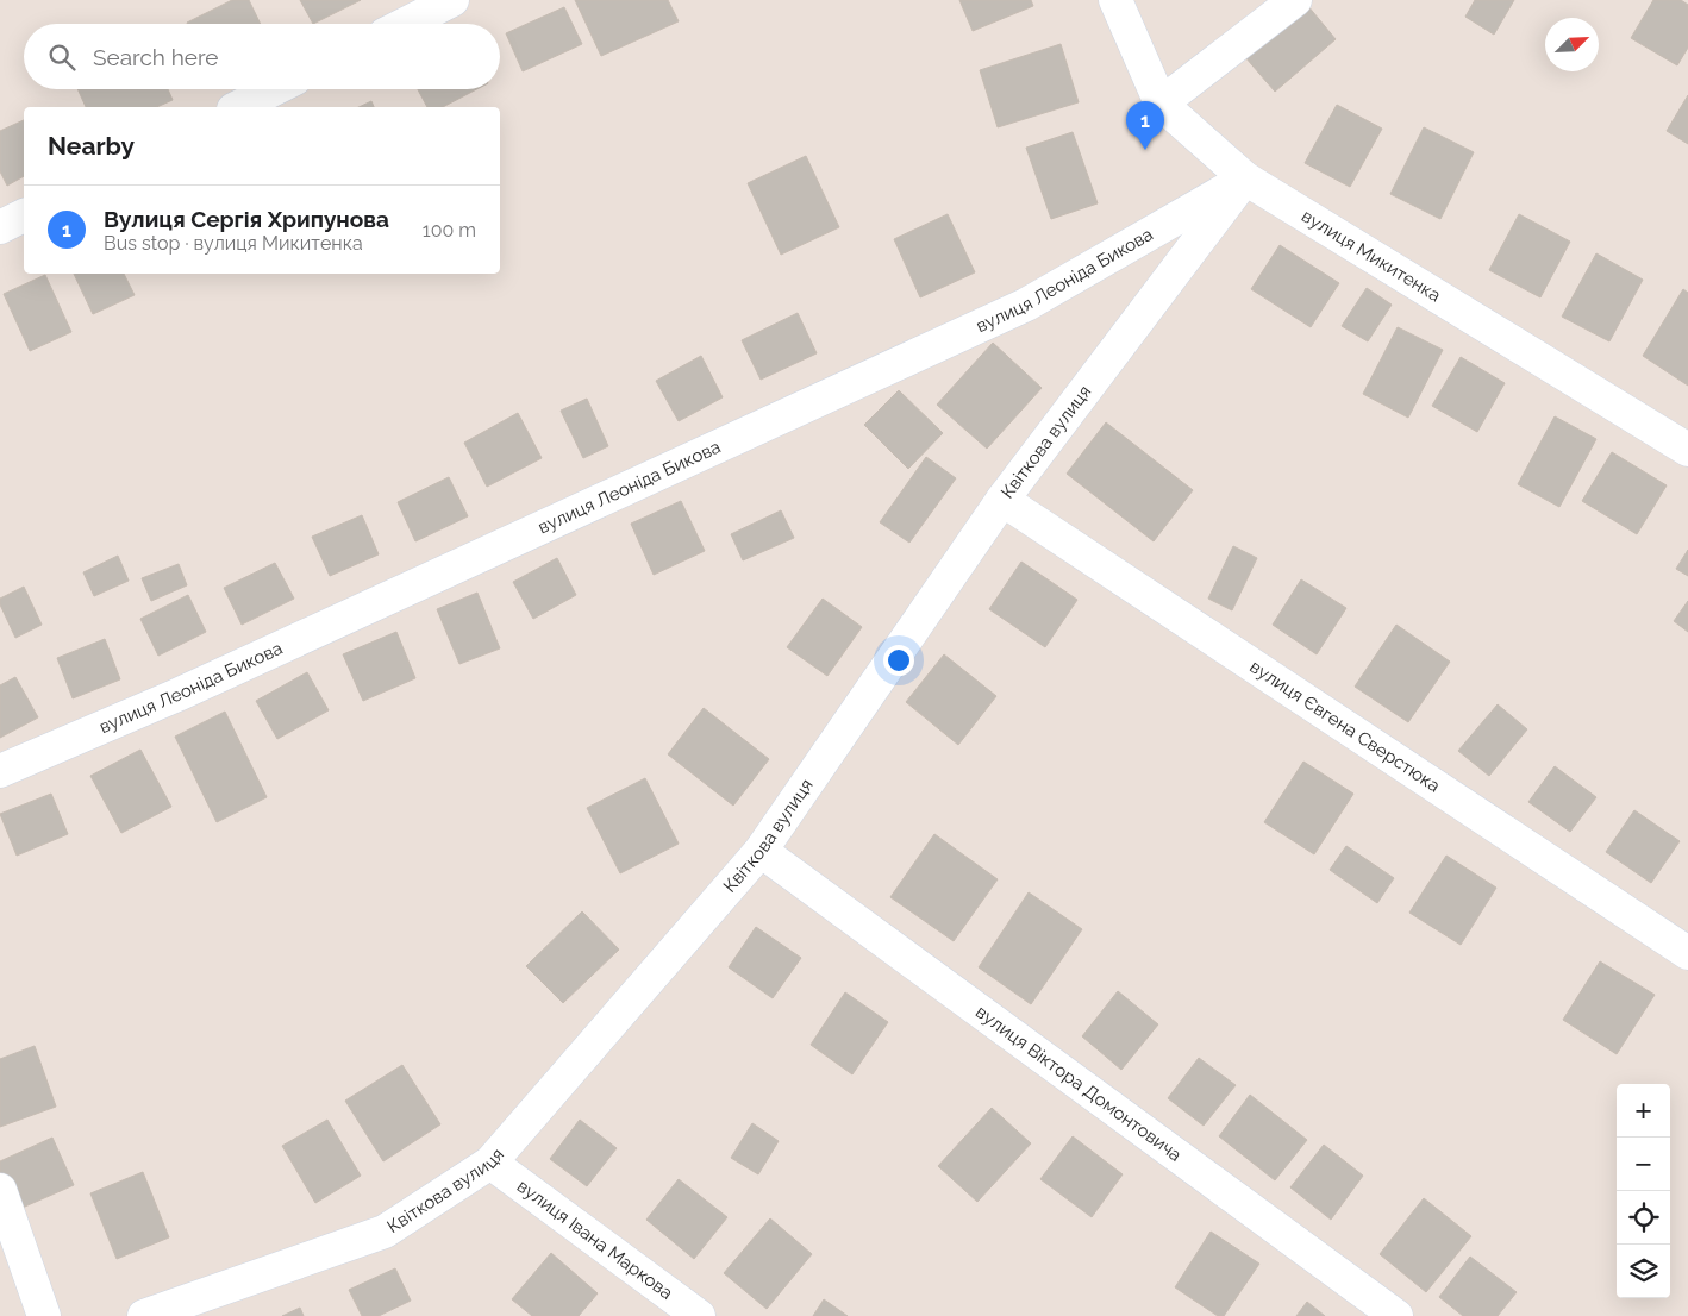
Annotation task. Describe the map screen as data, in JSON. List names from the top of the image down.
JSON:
{
  "streets": {
    "street": [
      "вулиця Микитенка",
      "вулиця Леоніда Бикова",
      "Квіткова вулиця",
      "вулиця Євгена Сверстюка",
      "вулиця Віктора Домонтовича",
      "вулиця Івана Маркова"
    ]
  },
  "crossings": [
    ["вулиця Микитенка", "вулиця Леоніда Бикова"],
    ["вулиця Микитенка", "Квіткова вулиця"],
    ["вулиця Леоніда Бикова", "Квіткова вулиця"],
    ["Квіткова вулиця", "вулиця Євгена Сверстюка"],
    ["Квіткова вулиця", "вулиця Віктора Домонтовича"],
    ["Квіткова вулиця", "вулиця Івана Маркова"]
  ],
  "north": "top right",
  "page": {
    "search": "Search here",
    "pins": "1",
    "heading": "Nearby",
    "list": [
      {
        "mark": "1",
        "name": "Вулиця Сергія Хрипунова",
        "note": "Bus stop · вулиця Микитенка",
        "value": "100 m"
      }
    ],
    "map_buttons": ["+", "−"]
  }
}
